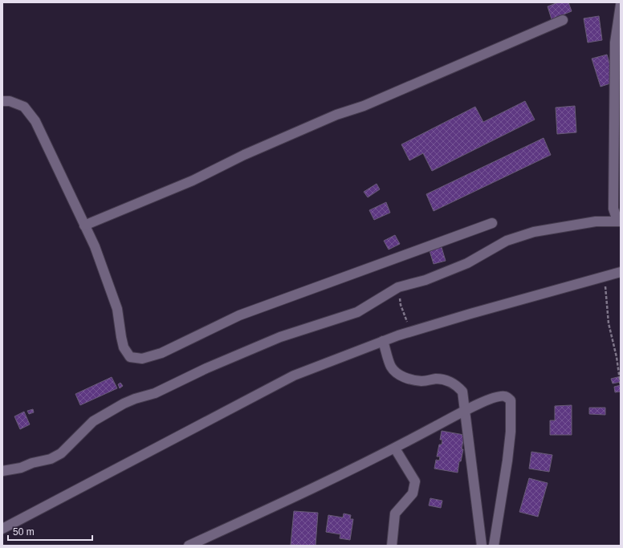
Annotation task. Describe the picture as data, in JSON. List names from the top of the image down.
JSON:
{
  "scale_bar": "50 m"
}
